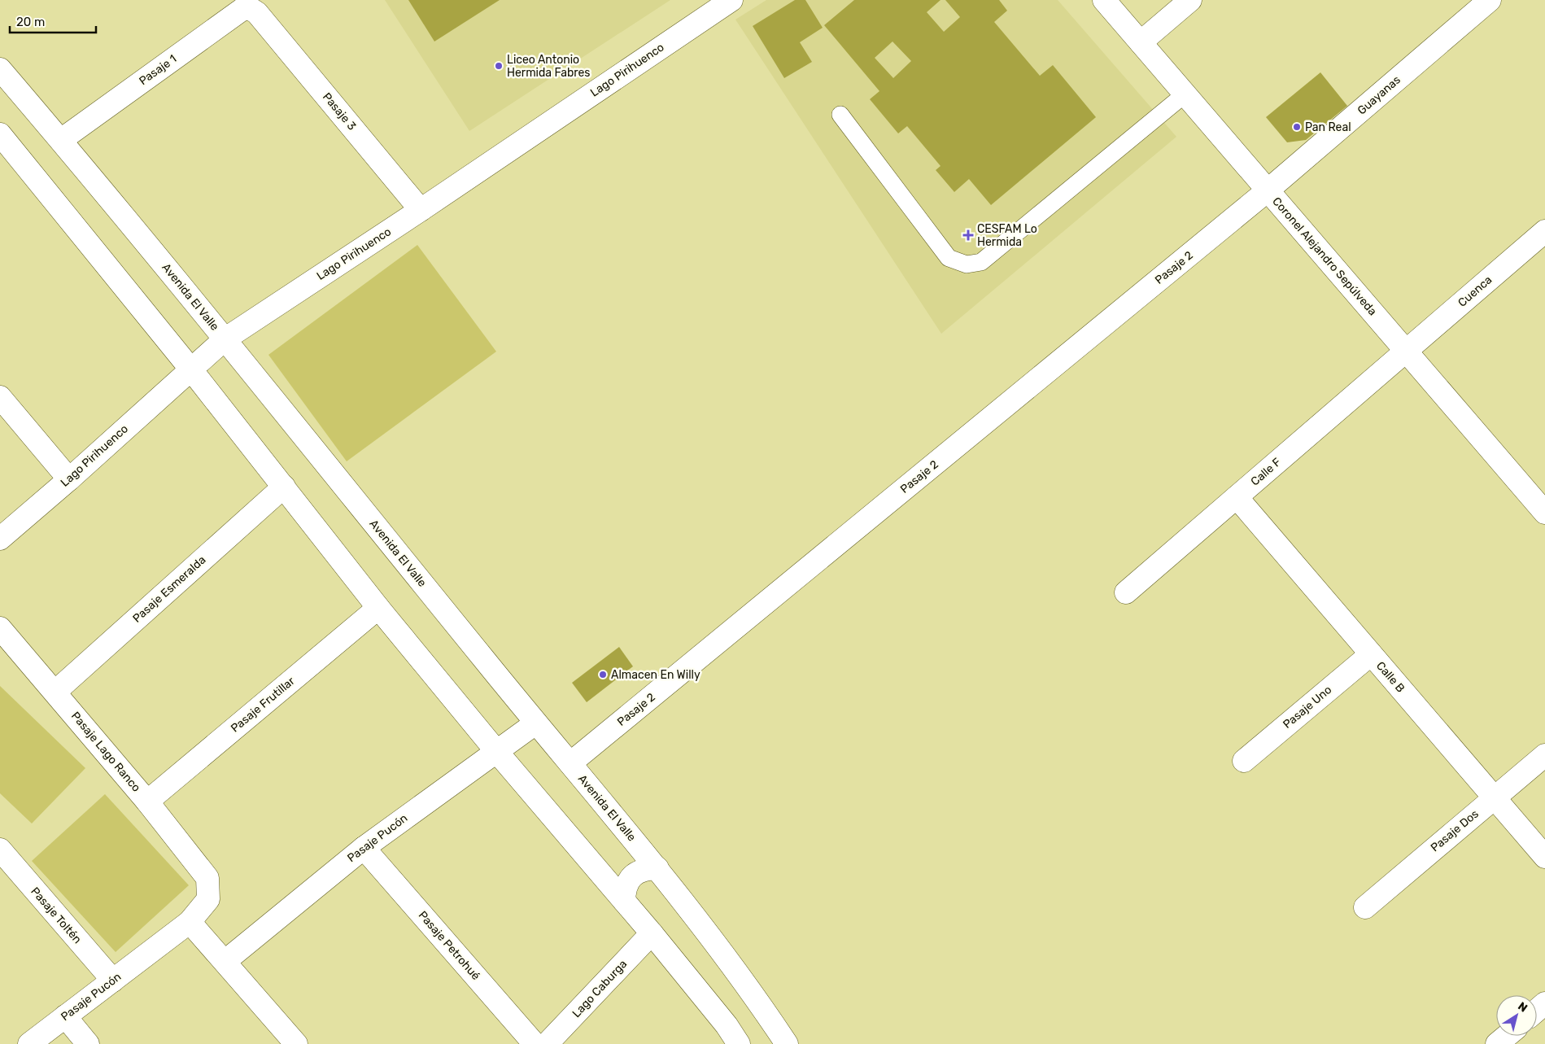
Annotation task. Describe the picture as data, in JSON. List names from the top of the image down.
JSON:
{
  "streets": {
    "street": [
      "Pasaje 1",
      "Lago Pirihuenco",
      "Guayanas",
      "Pasaje 3",
      "Coronel Alejandro Sepúlveda",
      "Pasaje 2",
      "Cuenca",
      "Avenida El Valle",
      "Calle F",
      "Pasaje Esmeralda",
      "Calle B",
      "Pasaje Frutillar",
      "Pasaje Uno",
      "Pasaje Lago Ranco",
      "Pasaje Dos",
      "Pasaje Pucón",
      "Pasaje Toltén",
      "Pasaje Petrohué",
      "Lago Caburga"
    ]
  },
  "crossings": [
    ["Pasaje 1", "Pasaje 3"],
    ["Pasaje 1", "Avenida El Valle"],
    ["Lago Pirihuenco", "Pasaje 3"],
    ["Lago Pirihuenco", "Avenida El Valle"],
    ["Guayanas", "Coronel Alejandro Sepúlveda"],
    ["Guayanas", "Pasaje 2"],
    ["Coronel Alejandro Sepúlveda", "Pasaje 2"],
    ["Coronel Alejandro Sepúlveda", "Cuenca"],
    ["Coronel Alejandro Sepúlveda", "Calle F"],
    ["Pasaje 2", "Avenida El Valle"],
    ["Cuenca", "Calle F"],
    ["Avenida El Valle", "Pasaje Pucón"],
    ["Calle F", "Calle B"],
    ["Pasaje Esmeralda", "Pasaje Lago Ranco"],
    ["Calle B", "Pasaje Uno"],
    ["Calle B", "Pasaje Dos"],
    ["Pasaje Frutillar", "Pasaje Lago Ranco"],
    ["Pasaje Lago Ranco", "Pasaje Pucón"],
    ["Pasaje Pucón", "Pasaje Toltén"],
    ["Pasaje Pucón", "Pasaje Petrohué"]
  ],
  "places": {
    "other": ["Liceo Antonio Hermida Fabres", "Pan Real", "Almacen En Willy"],
    "health": ["CESFAM Lo Hermida"]
  },
  "scale_bar": "20 m",
  "north": "top right"
}
